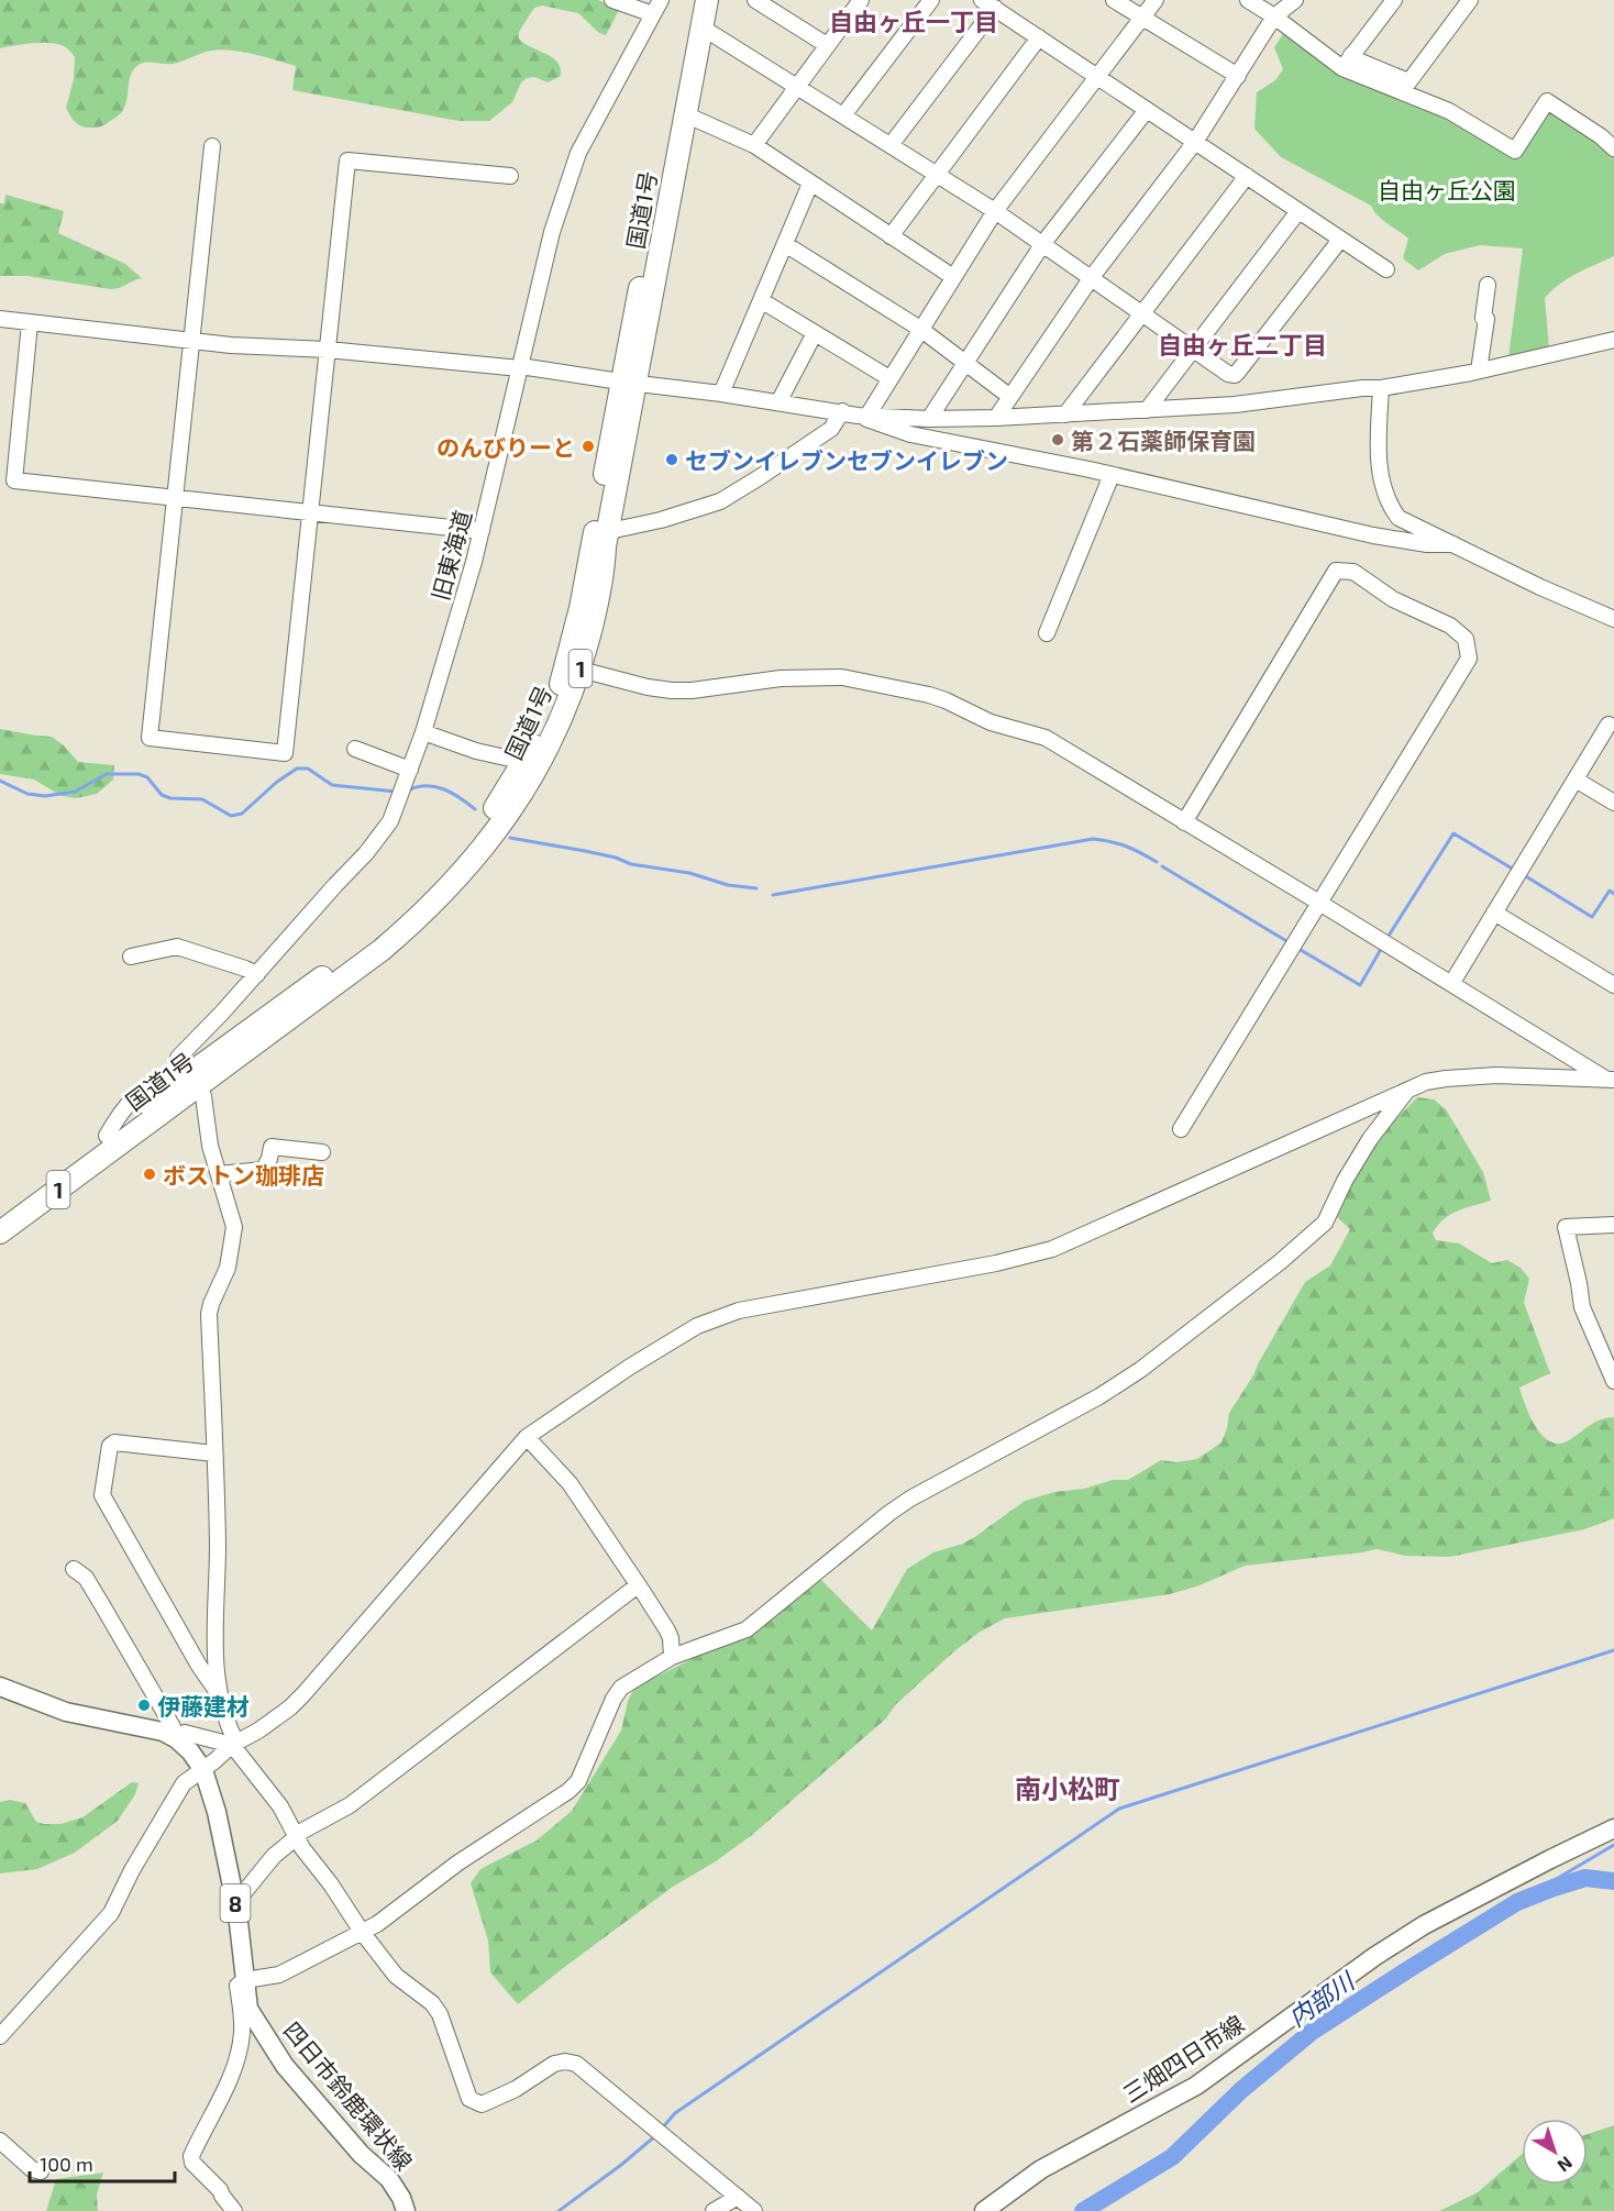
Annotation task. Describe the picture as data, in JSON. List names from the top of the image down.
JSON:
{
  "streets": {
    "highway": ["国道1号", "1"],
    "main road": ["8", "三畑四日市線", "四日市鈴鹿環状線"],
    "street": ["旧東海道"]
  },
  "crossings": [
    ["国道1号", "旧東海道"]
  ],
  "districts": ["自由ヶ丘一丁目", "自由ヶ丘二丁目", "南小松町"],
  "water": ["内部川"],
  "parks": ["自由ヶ丘公園"],
  "places": [
    "第２石薬師保育園",
    "のんびりーと",
    "セブンイレブンセブンイレブン",
    "ボストン珈琲店",
    "伊藤建材"
  ],
  "scale_bar": "100 m",
  "north": "bottom right"
}
